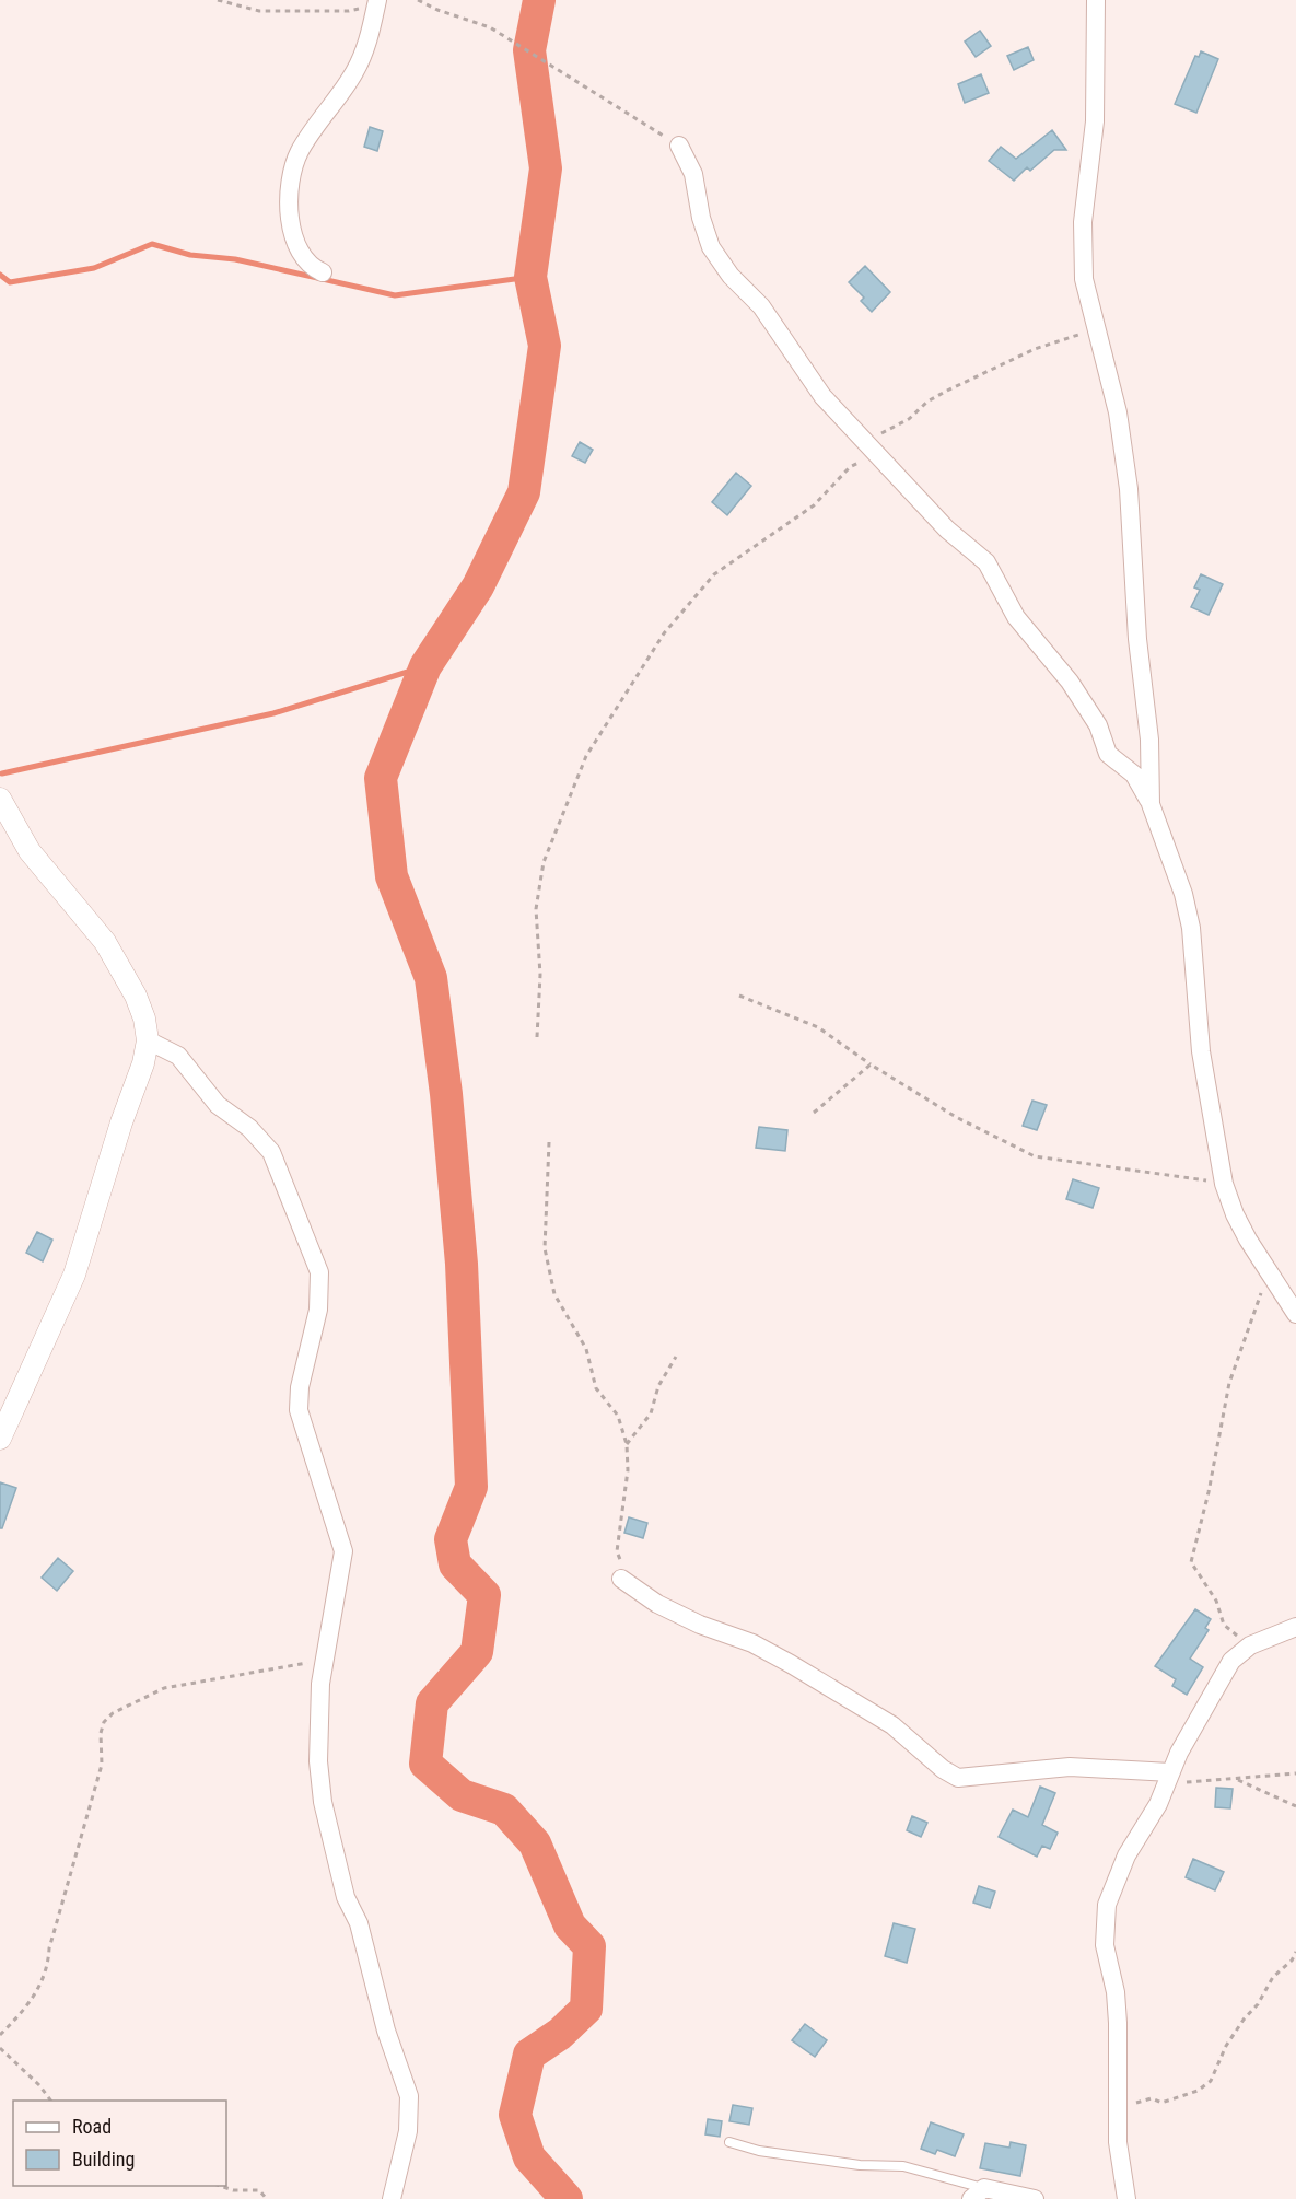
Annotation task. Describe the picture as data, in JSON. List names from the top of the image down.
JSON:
{
  "legend": ["Road", "Building"]
}
